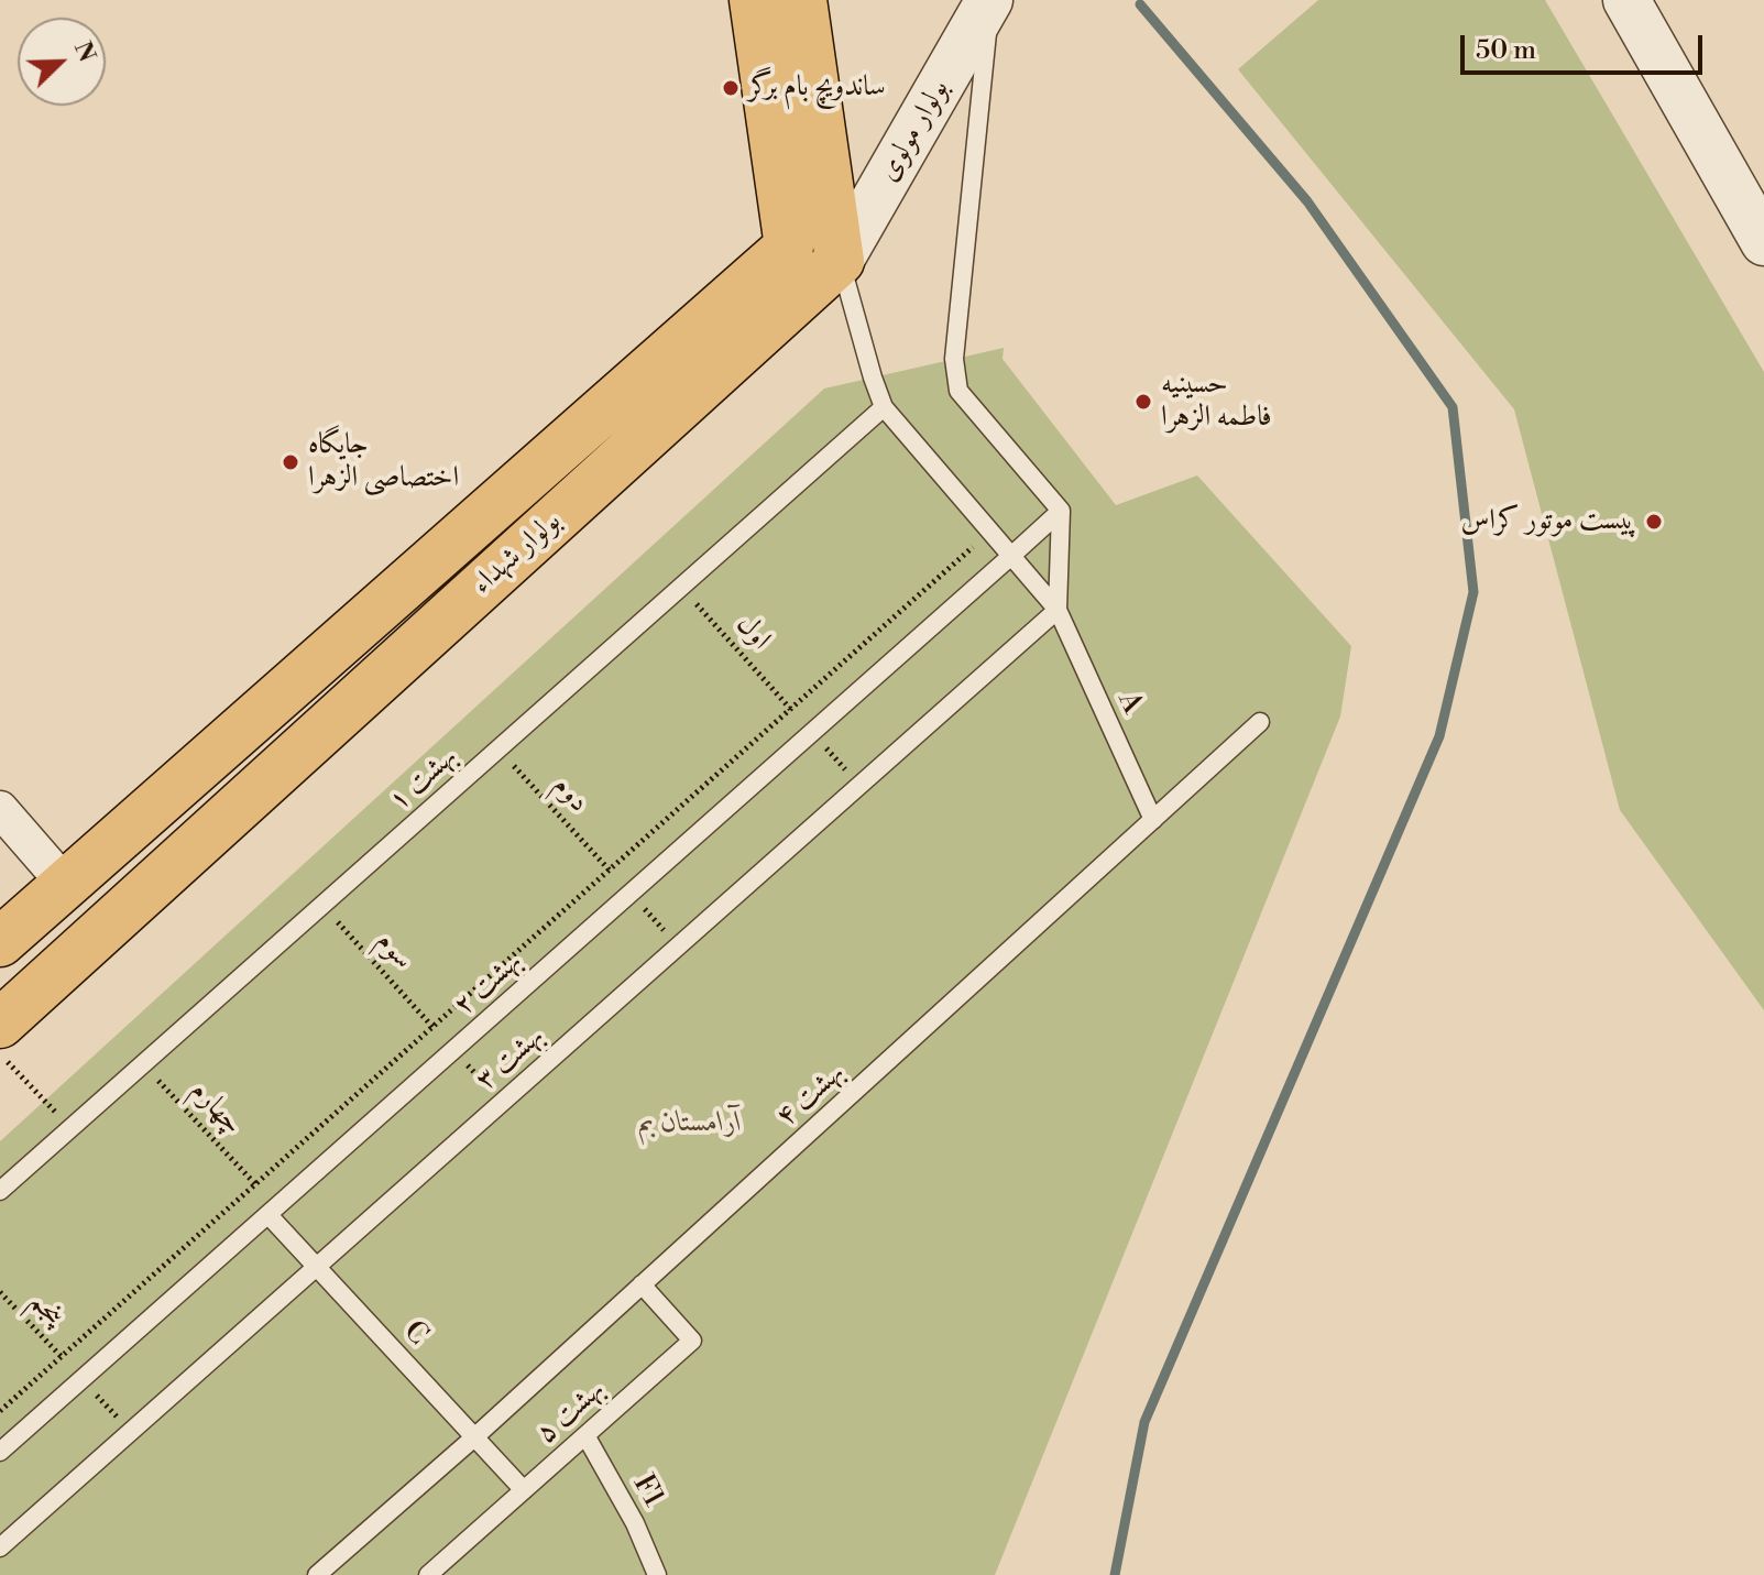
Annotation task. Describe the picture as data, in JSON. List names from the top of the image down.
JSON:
{
  "streets": {
    "main road": ["بولوار شهداء"],
    "street": ["بولوار مولوی"],
    "lane": [
      "A",
      "بهشت ۱",
      "بهشت ۲",
      "بهشت ۳",
      "بهشت ۴",
      "C",
      "بهشت ۵",
      "F1"
    ],
    "path": [
      "اول",
      "دوم",
      "سوم",
      "چهارم",
      "پنجم"
    ]
  },
  "crossings": [
    ["بولوار مولوی", "بولوار شهداء"],
    ["اول", "بهشت ۱"],
    ["A", "بهشت ۳"],
    ["A", "بهشت ۴"],
    ["بهشت ۱", "دوم"],
    ["بهشت ۱", "سوم"],
    ["بهشت ۱", "چهارم"],
    ["بهشت ۲", "C"],
    ["بهشت ۳", "C"],
    ["بهشت ۴", "C"],
    ["بهشت ۴", "بهشت ۵"],
    ["C", "بهشت ۵"],
    ["بهشت ۵", "F1"]
  ],
  "parks": ["آرامستان بم"],
  "places": [
    "ساندویچ بام برگر",
    "حسینیه فاطمه الزهرا",
    "جایگاه اختصاصی الزهرا",
    "پیست موتور کراس"
  ],
  "scale_bar": "50 m",
  "north": "top right"
}
